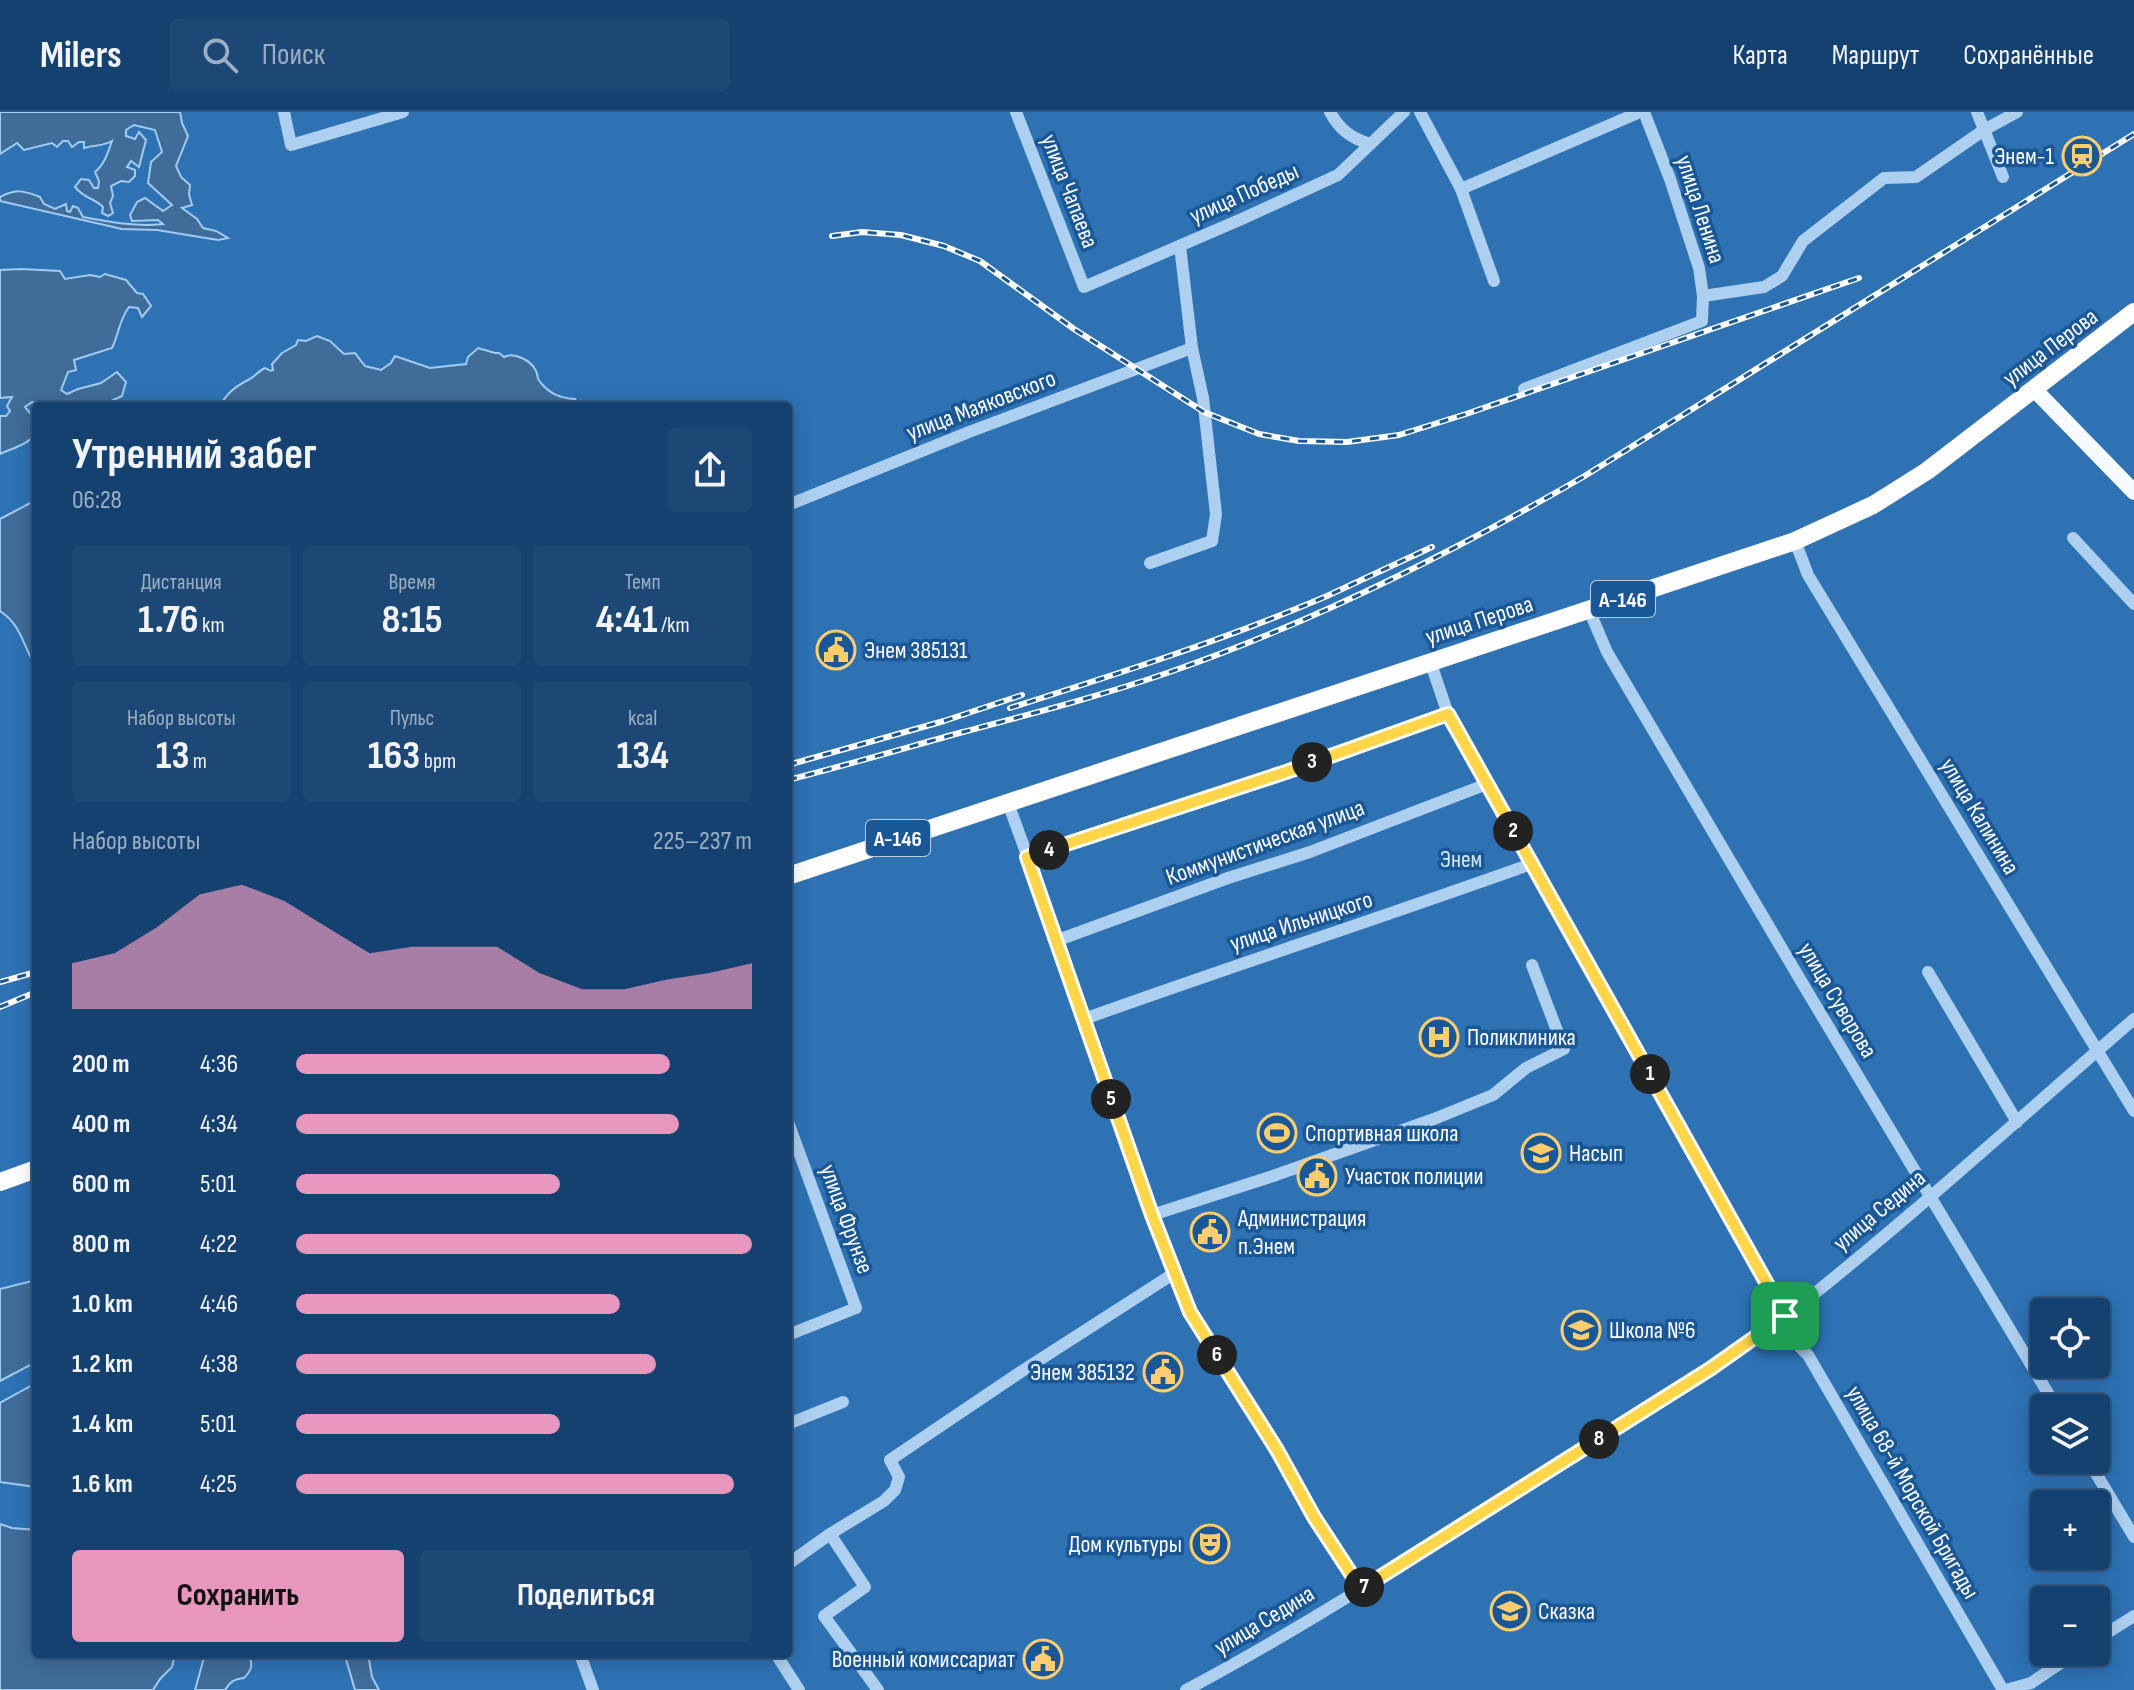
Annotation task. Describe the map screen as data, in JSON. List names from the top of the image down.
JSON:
{
  "streets": {
    "highway": ["улица Перова", "А-146"],
    "street": [
      "улица Чапаева",
      "улица Победы",
      "улица Ленина",
      "улица Маяковского",
      "улица Калинина",
      "Коммунистическая улица",
      "улица Ильницкого",
      "улица Суворова",
      "улица Седина",
      "улица Фрунзе",
      "улица 68-й Морской Бригады"
    ]
  },
  "crossings": [
    ["улица Чапаева", "улица Победы"],
    ["улица Перова", "улица Калинина"],
    ["улица Перова", "улица Суворова"],
    ["улица Перова", "улица 68-й Морской Бригады"],
    ["улица Калинина", "улица Седина"],
    ["Коммунистическая улица", "улица 68-й Морской Бригады"],
    ["улица Ильницкого", "улица 68-й Морской Бригады"],
    ["улица Суворова", "улица Седина"],
    ["улица Седина", "улица 68-й Морской Бригады"]
  ],
  "parks": ["Энем"],
  "places": {
    "station": ["Энем-1"],
    "public building": [
      "Энем 385131",
      "Участок полиции",
      "Администрация п.Энем",
      "Энем 385132",
      "Военный комиссариат"
    ],
    "hospital": ["Поликлиника"],
    "sports": ["Спортивная школа"],
    "school or university": ["Насып", "Школа №6", "Сказка"],
    "theatre": ["Дом культуры"]
  },
  "page": {
    "header": "Milers",
    "search": "Поиск",
    "nav": ["Карта", "Маршрут", "Сохранённые"],
    "heading": ["Утренний забег", "06:28"],
    "stats": [
      ["Дистанция", "1.76 km"],
      ["Время", "8:15"],
      ["Темп", "4:41 /km"],
      ["Набор высоты", "13 m"],
      ["Пульс", "163 bpm"],
      ["kcal", "134"]
    ],
    "pins": [
      "3",
      "2",
      "4",
      "1",
      "5",
      "6",
      "8",
      "7"
    ],
    "chart": ["Набор высоты", "225–237 m"],
    "list": [
      {
        "name": "200 m",
        "note": "4:36"
      },
      {
        "name": "400 m",
        "note": "4:34"
      },
      {
        "name": "600 m",
        "note": "5:01"
      },
      {
        "name": "800 m",
        "note": "4:22"
      },
      {
        "name": "1.0 km",
        "note": "4:46"
      },
      {
        "name": "1.2 km",
        "note": "4:38"
      },
      {
        "name": "1.4 km",
        "note": "5:01"
      },
      {
        "name": "1.6 km",
        "note": "4:25"
      }
    ],
    "map_buttons": ["+", "−"],
    "buttons": ["Сохранить", "Поделиться"]
  }
}
